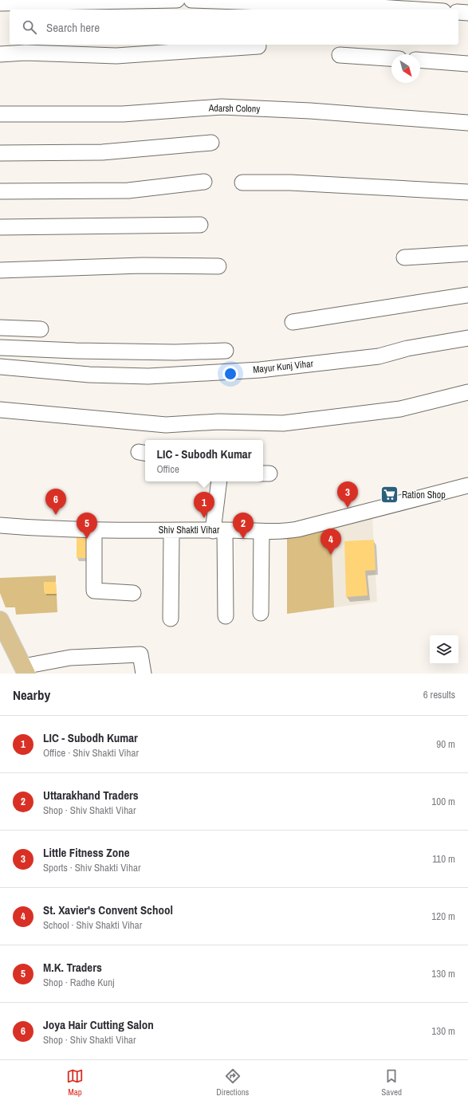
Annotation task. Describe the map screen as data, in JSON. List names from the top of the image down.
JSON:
{
  "streets": {
    "street": ["Adarsh Colony", "Mayur Kunj Vihar", "Shiv Shakti Vihar"]
  },
  "places": {
    "supermarket": ["Ration Shop"]
  },
  "north": "bottom right",
  "page": {
    "search": "Search here",
    "popup": ["LIC - Subodh Kumar", "Office"],
    "pins": [
      "3",
      "6",
      "1",
      "2",
      "5",
      "4"
    ],
    "heading": ["Nearby", "6 results"],
    "list": [
      {
        "mark": "1",
        "name": "LIC - Subodh Kumar",
        "note": "Office · Shiv Shakti Vihar",
        "value": "90 m"
      },
      {
        "mark": "2",
        "name": "Uttarakhand Traders",
        "note": "Shop · Shiv Shakti Vihar",
        "value": "100 m"
      },
      {
        "mark": "3",
        "name": "Little Fitness Zone",
        "note": "Sports · Shiv Shakti Vihar",
        "value": "110 m"
      },
      {
        "mark": "4",
        "name": "St. Xavier's Convent School",
        "note": "School · Shiv Shakti Vihar",
        "value": "120 m"
      },
      {
        "mark": "5",
        "name": "M.K. Traders",
        "note": "Shop · Radhe Kunj",
        "value": "130 m"
      },
      {
        "mark": "6",
        "name": "Joya Hair Cutting Salon",
        "note": "Shop · Shiv Shakti Vihar",
        "value": "130 m"
      }
    ],
    "nav": ["Map", "Directions", "Saved"]
  }
}
